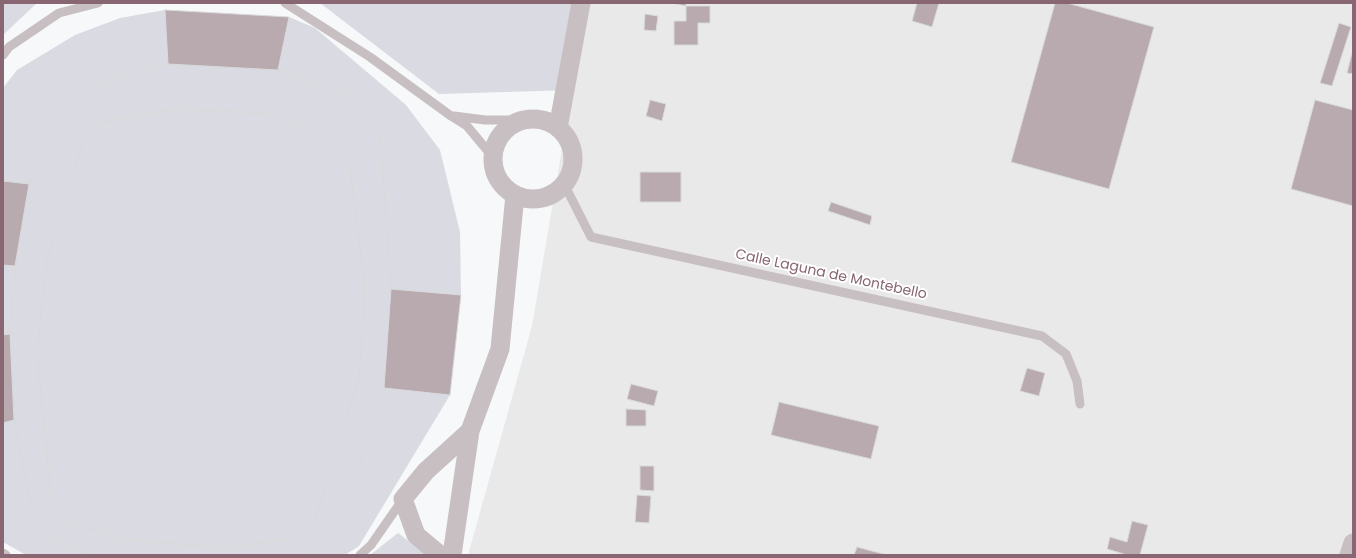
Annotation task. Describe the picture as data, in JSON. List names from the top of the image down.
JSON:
{
  "streets": {
    "lane": ["Calle Laguna de Montebello"]
  }
}
